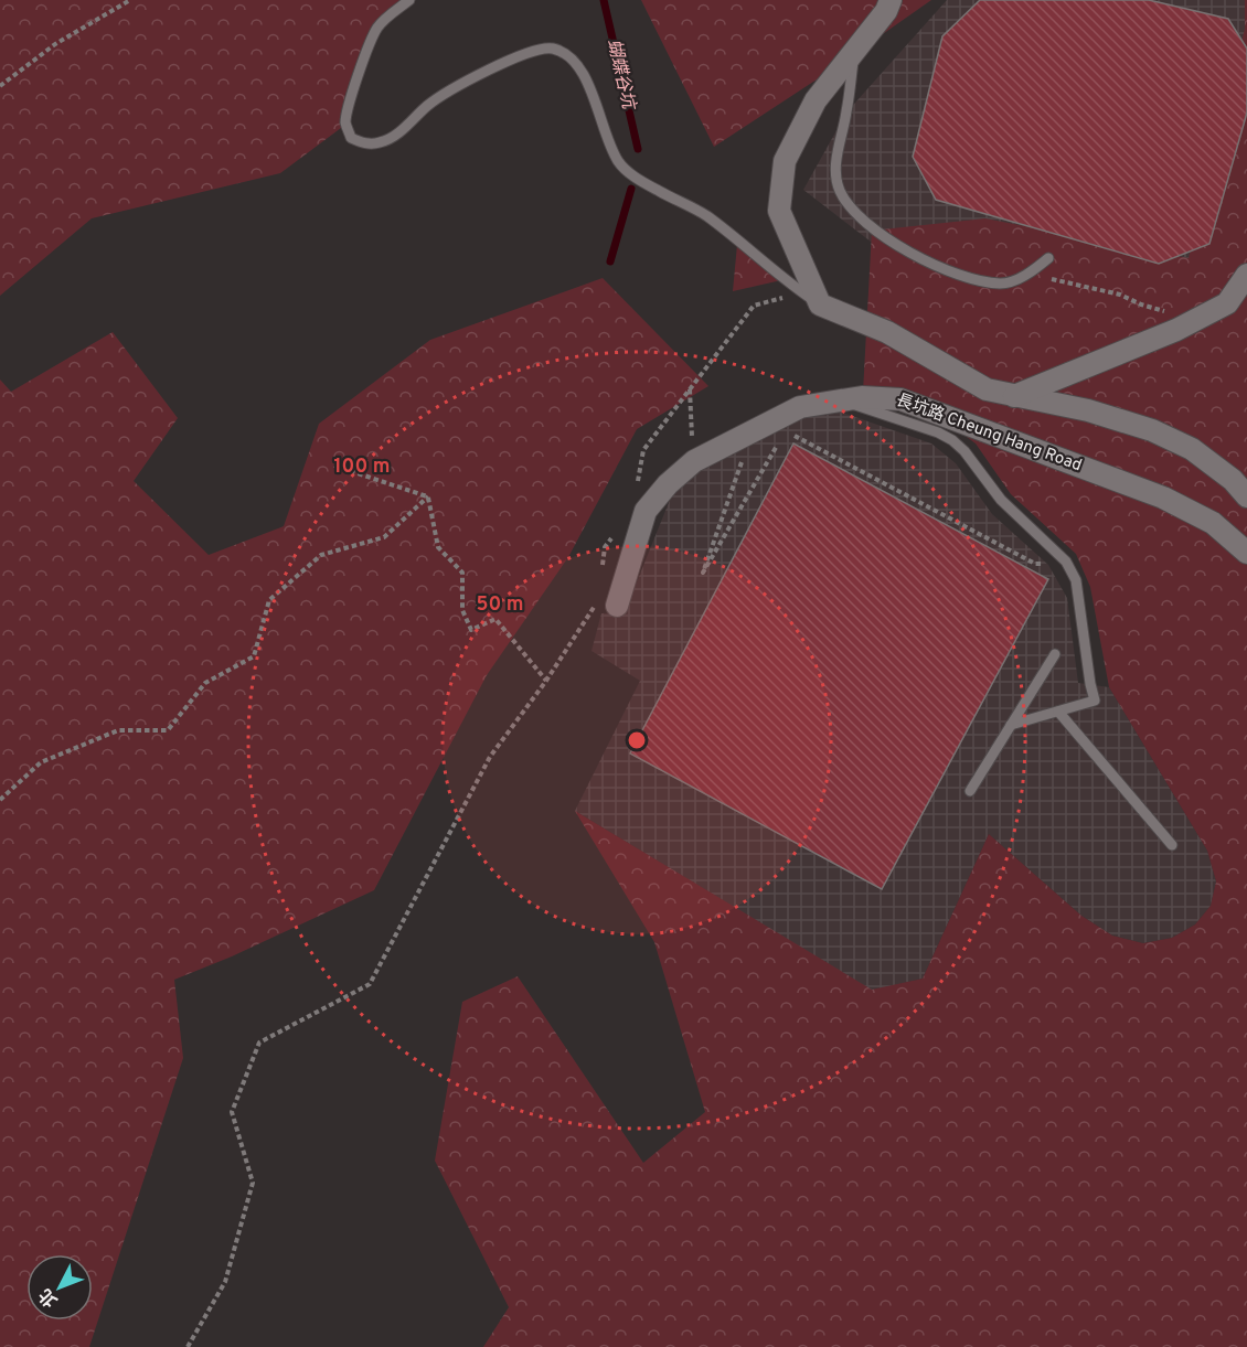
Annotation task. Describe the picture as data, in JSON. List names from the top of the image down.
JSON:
{
  "streets": {
    "street": ["長坑路 Cheung Hang Road"]
  },
  "water": ["蝴蝶谷坑"],
  "north": "bottom left",
  "rings": ["100 m", "50 m"]
}
